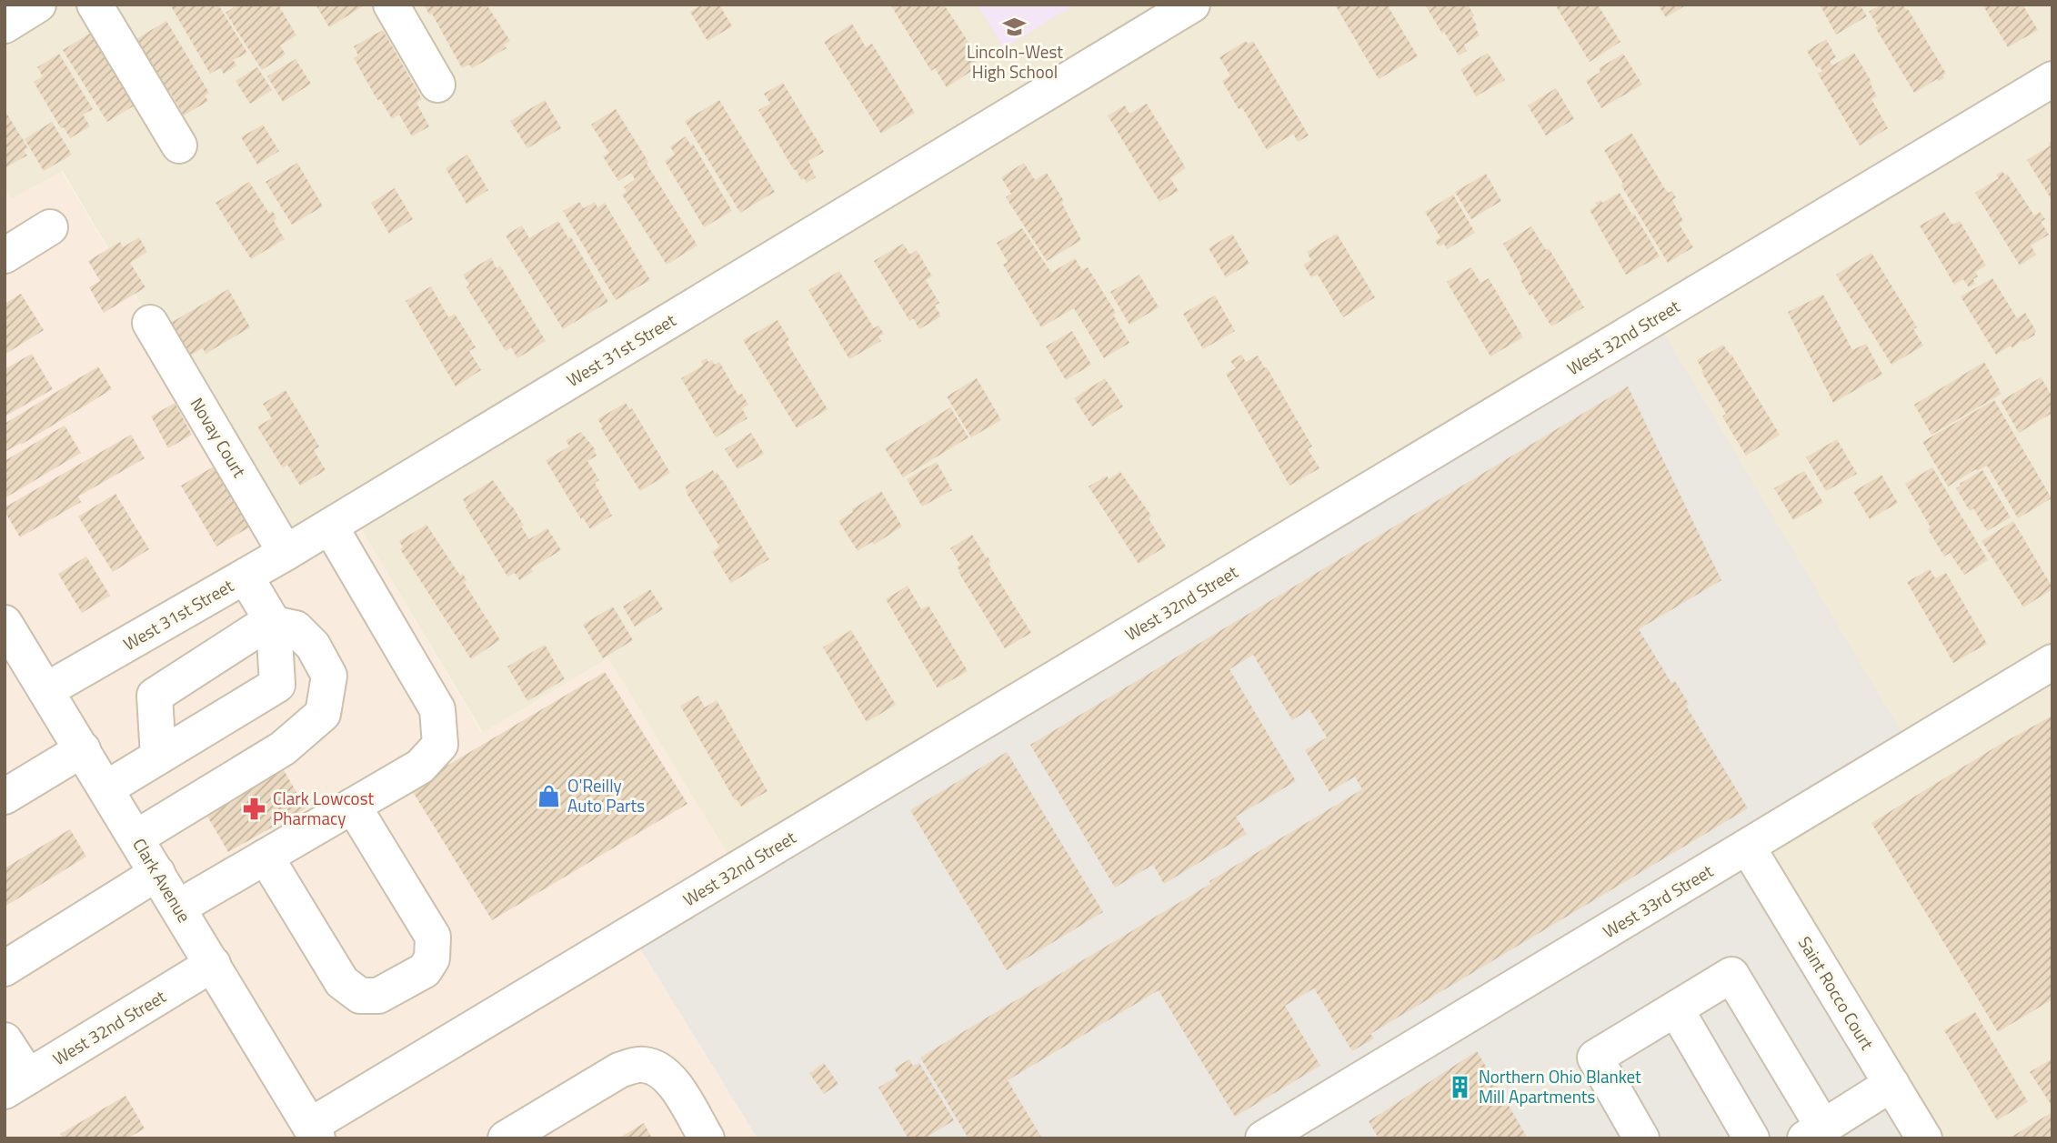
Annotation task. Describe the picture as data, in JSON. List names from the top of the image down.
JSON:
{
  "streets": {
    "street": [
      "West 32nd Street",
      "West 31st Street",
      "Novay Court",
      "Clark Avenue",
      "West 33rd Street",
      "Saint Rocco Court"
    ]
  },
  "crossings": [
    ["West 32nd Street", "Clark Avenue"],
    ["West 31st Street", "Novay Court"],
    ["West 31st Street", "Clark Avenue"],
    ["West 33rd Street", "Saint Rocco Court"]
  ],
  "places": {
    "school or university": ["Lincoln-West High School"],
    "shop": ["O'Reilly Auto Parts"],
    "pharmacy": ["Clark Lowcost Pharmacy"],
    "building": ["Northern Ohio Blanket Mill Apartments"]
  }
}
